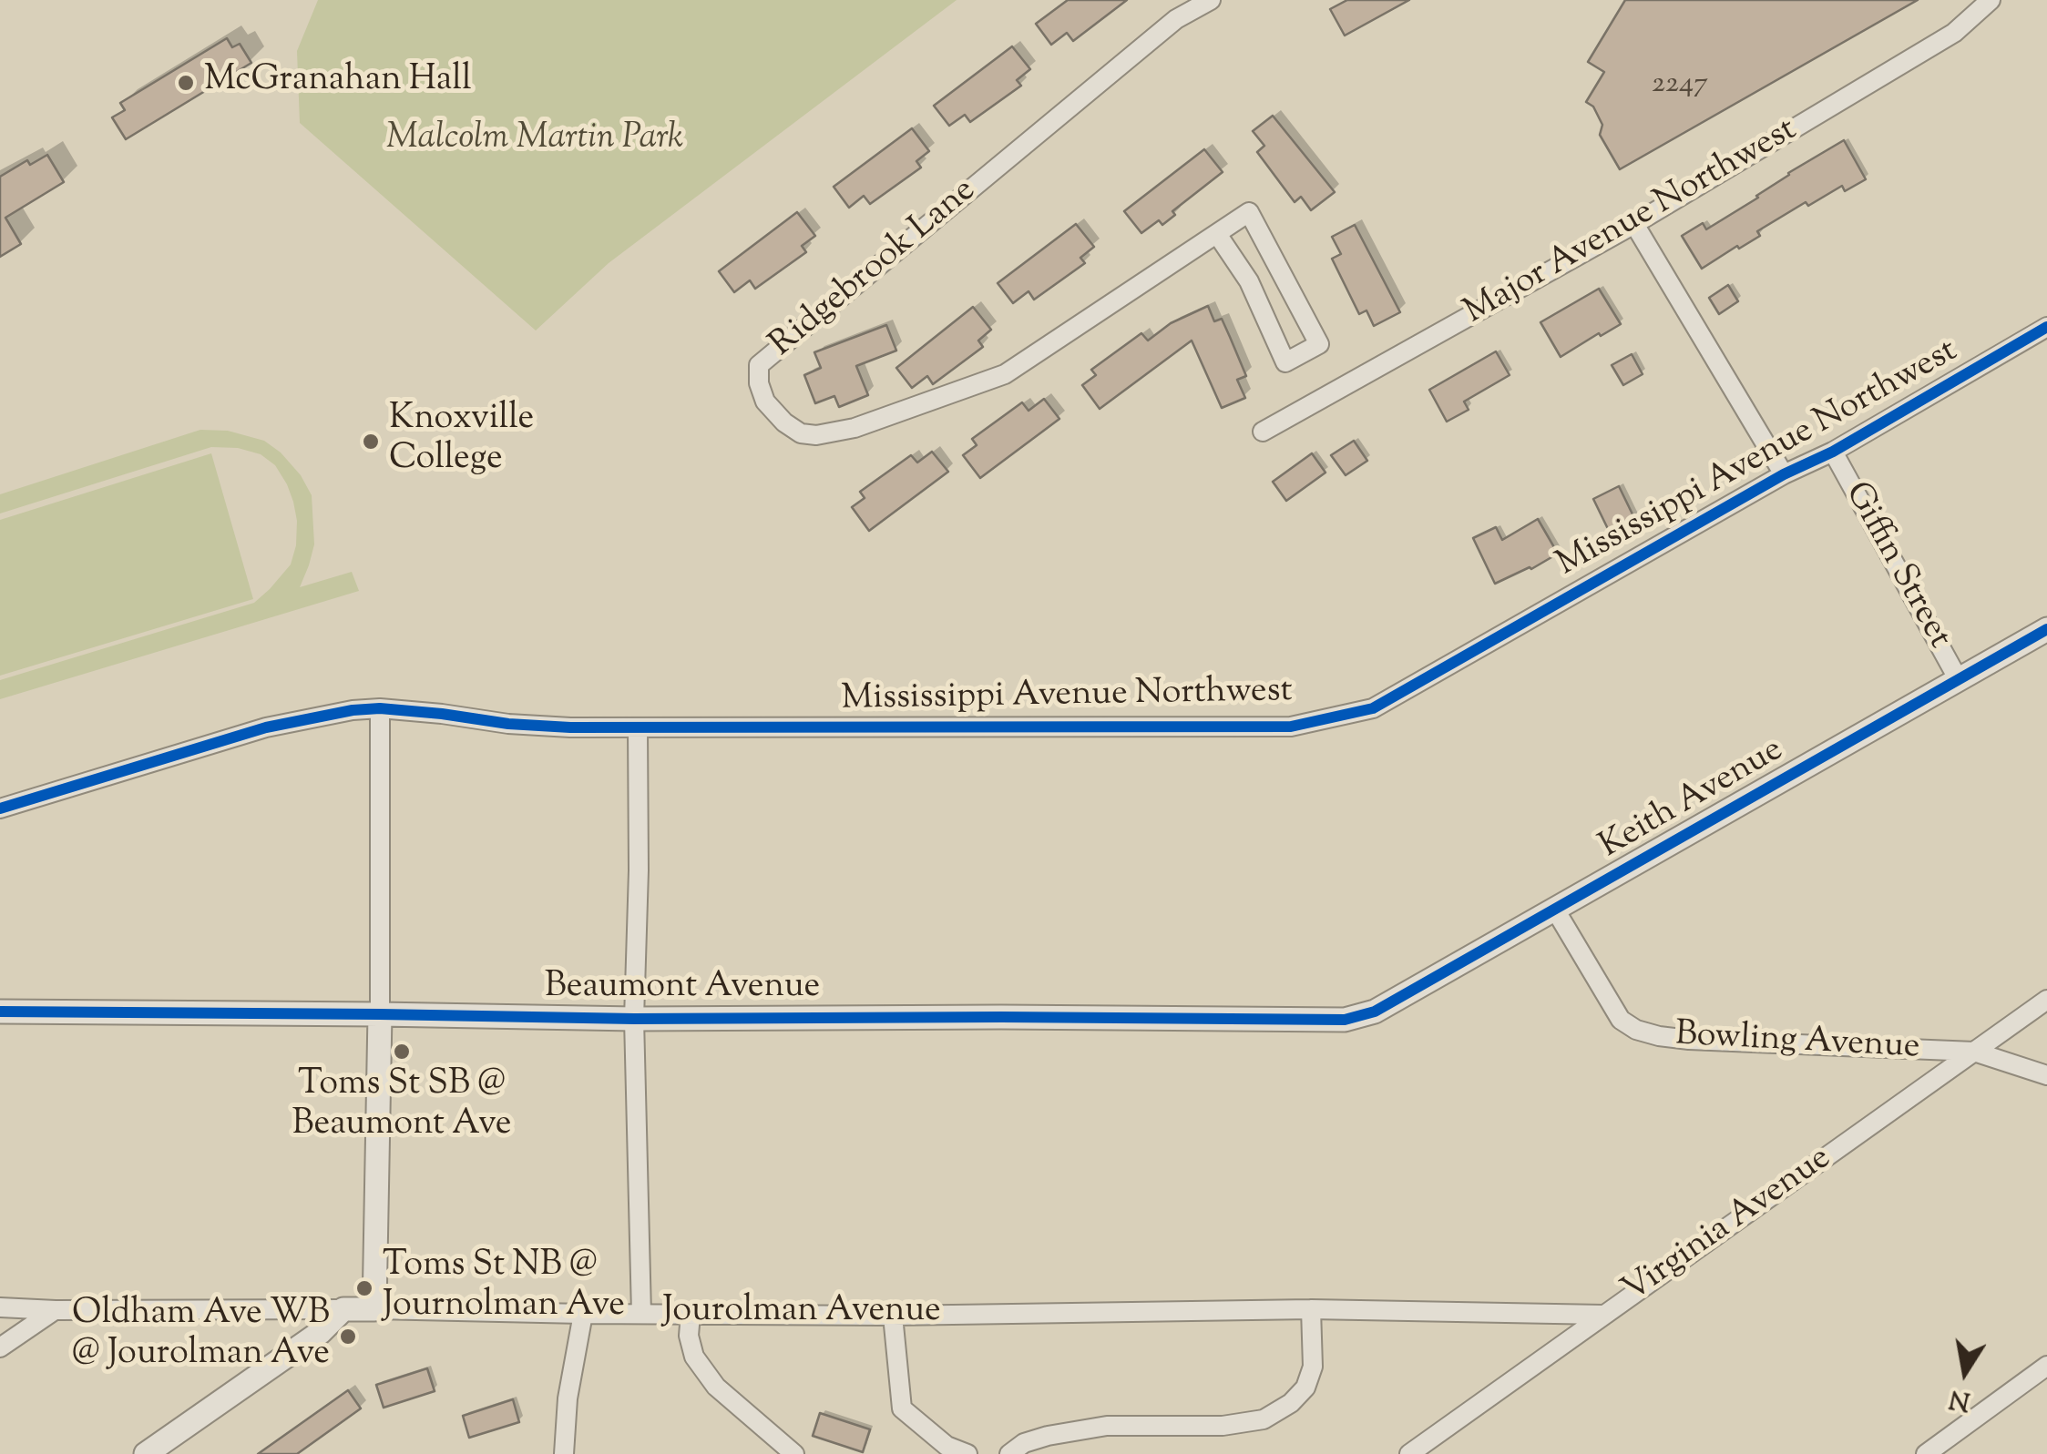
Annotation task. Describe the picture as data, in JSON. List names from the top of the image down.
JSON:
{
  "streets": {
    "street": [
      "Major Avenue Northwest",
      "Ridgebrook Lane",
      "Mississippi Avenue Northwest",
      "Giffin Street",
      "Keith Avenue",
      "Beaumont Avenue",
      "Bowling Avenue",
      "Virginia Avenue",
      "Jourolman Avenue"
    ]
  },
  "crossings": [
    ["Mississippi Avenue Northwest", "Giffin Street"],
    ["Giffin Street", "Keith Avenue"],
    ["Keith Avenue", "Beaumont Avenue"],
    ["Keith Avenue", "Bowling Avenue"],
    ["Bowling Avenue", "Virginia Avenue"],
    ["Virginia Avenue", "Jourolman Avenue"]
  ],
  "parks": ["Malcolm Martin Park"],
  "places": [
    "McGranahan Hall",
    "Knoxville College",
    "Toms St SB @ Beaumont Ave",
    "Toms St NB @ Journolman Ave",
    "Oldham Ave WB @ Jourolman Ave"
  ],
  "house_numbers": ["2247"],
  "north": "bottom"
}
